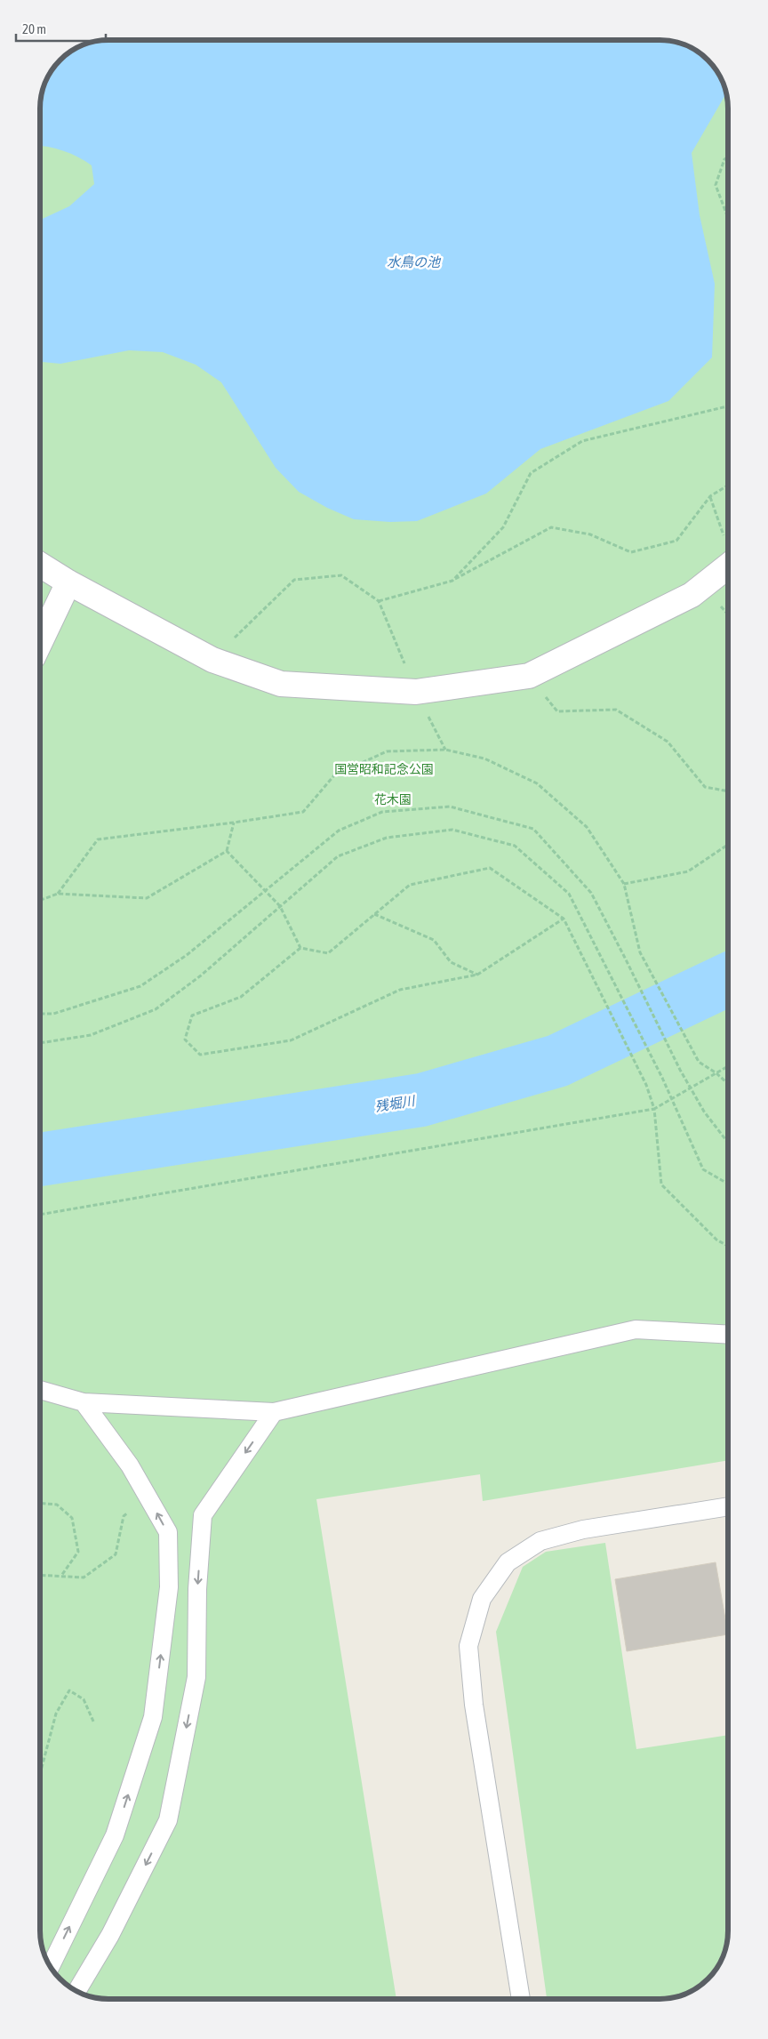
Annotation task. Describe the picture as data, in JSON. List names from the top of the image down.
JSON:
{
  "water": ["水鳥の池", "残堀川"],
  "parks": ["国営昭和記念公園", "花木園"],
  "scale_bar": "20 m"
}
